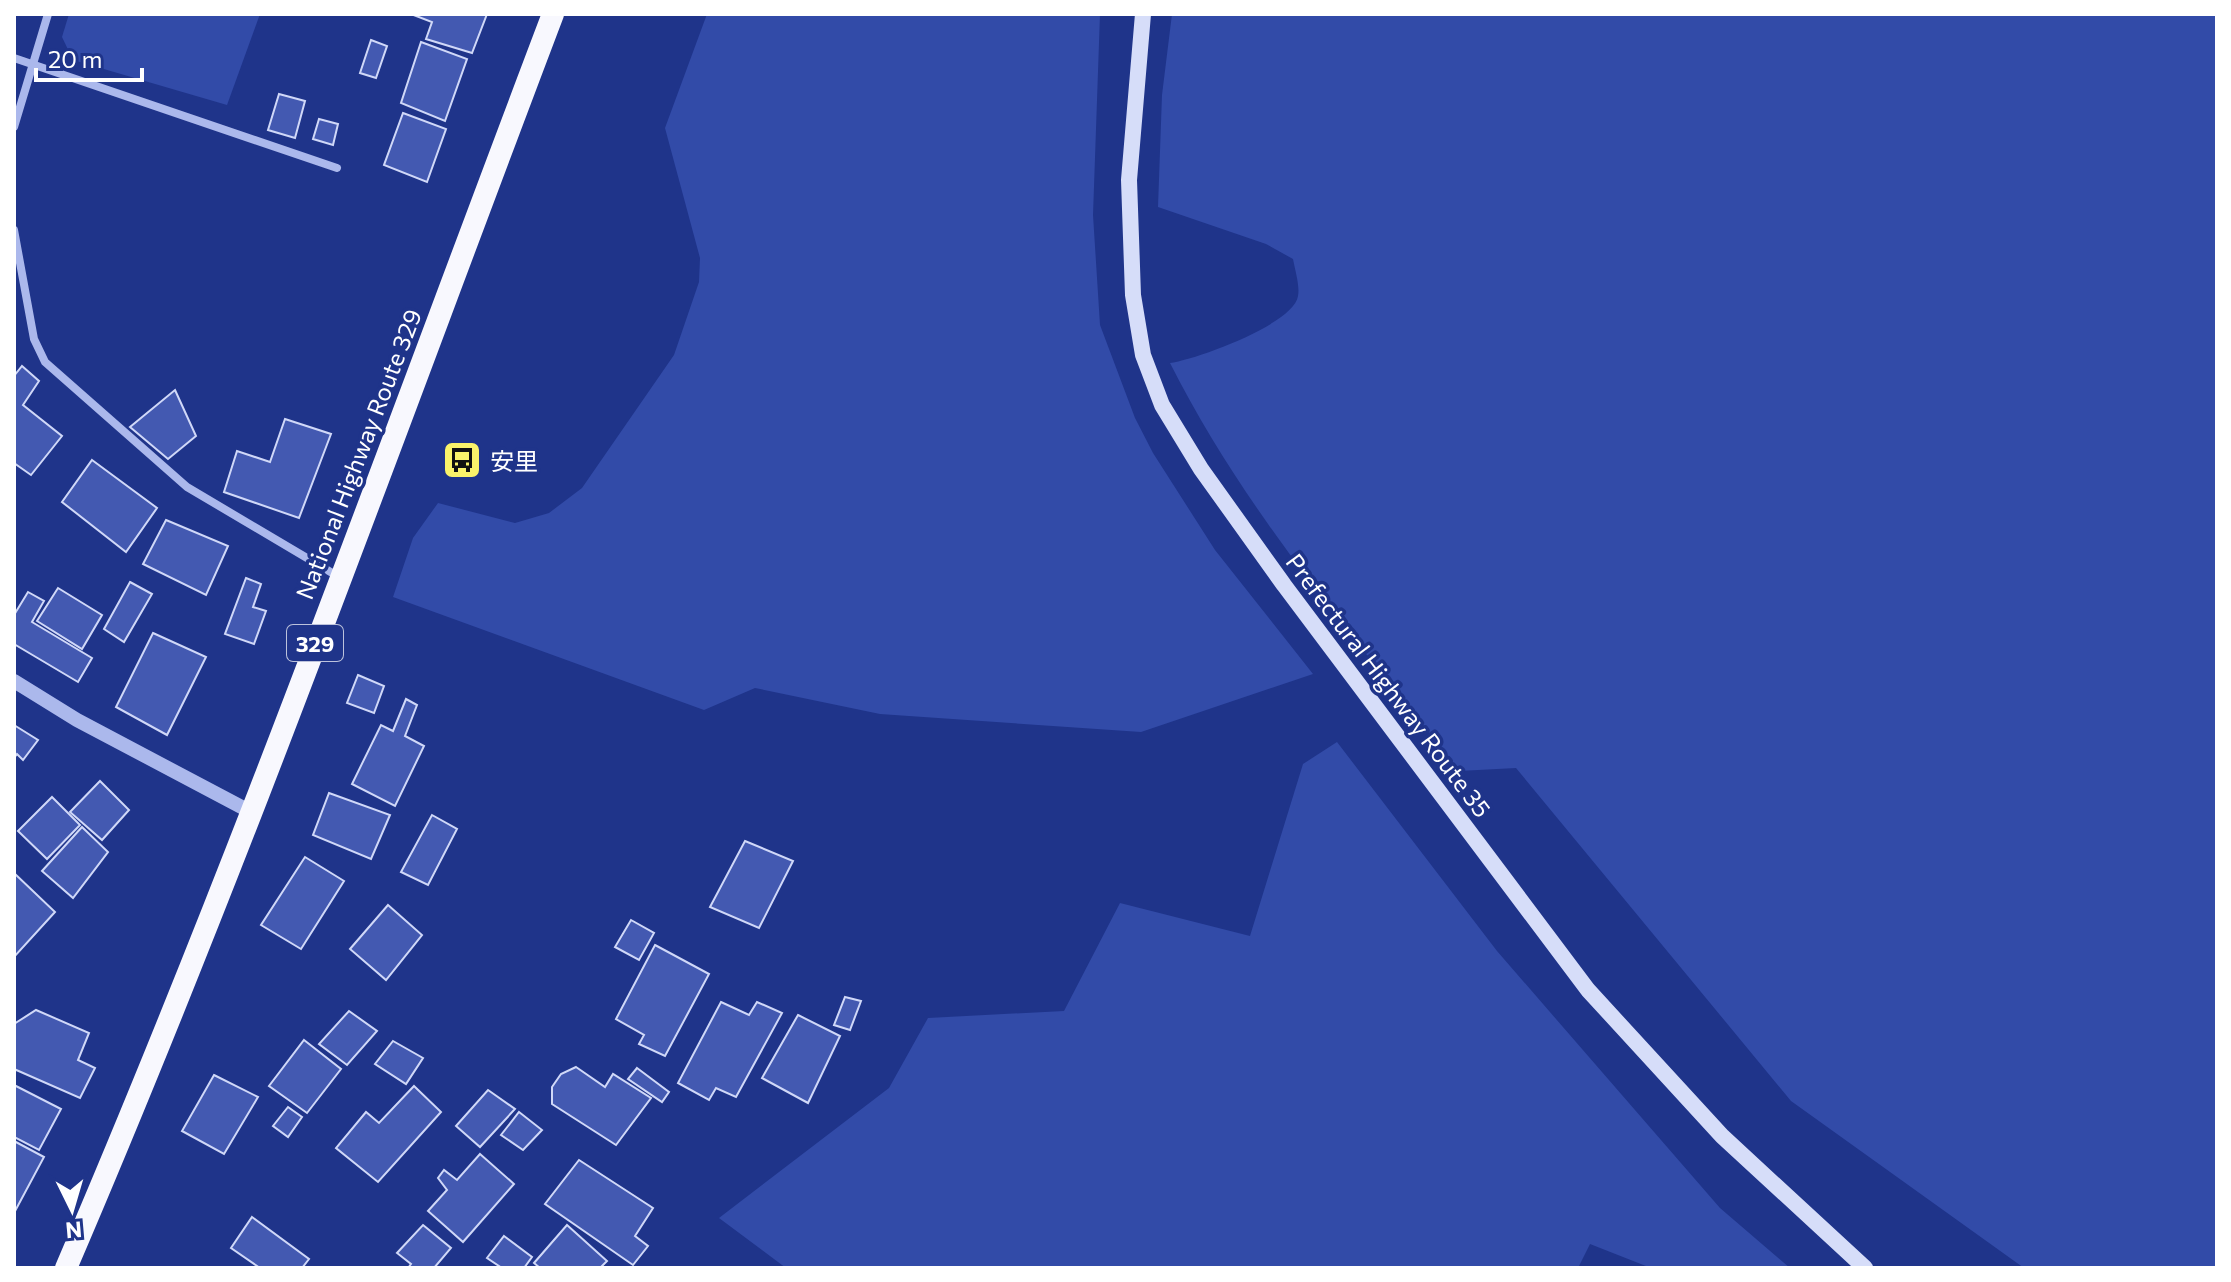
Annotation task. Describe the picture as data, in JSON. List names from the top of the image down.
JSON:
{
  "streets": {
    "highway": ["National Highway Route 329", "329"],
    "main road": ["Prefectural Highway Route 35"]
  },
  "places": {
    "bus stop": ["安里"]
  },
  "scale_bar": "20 m",
  "north": "bottom"
}
